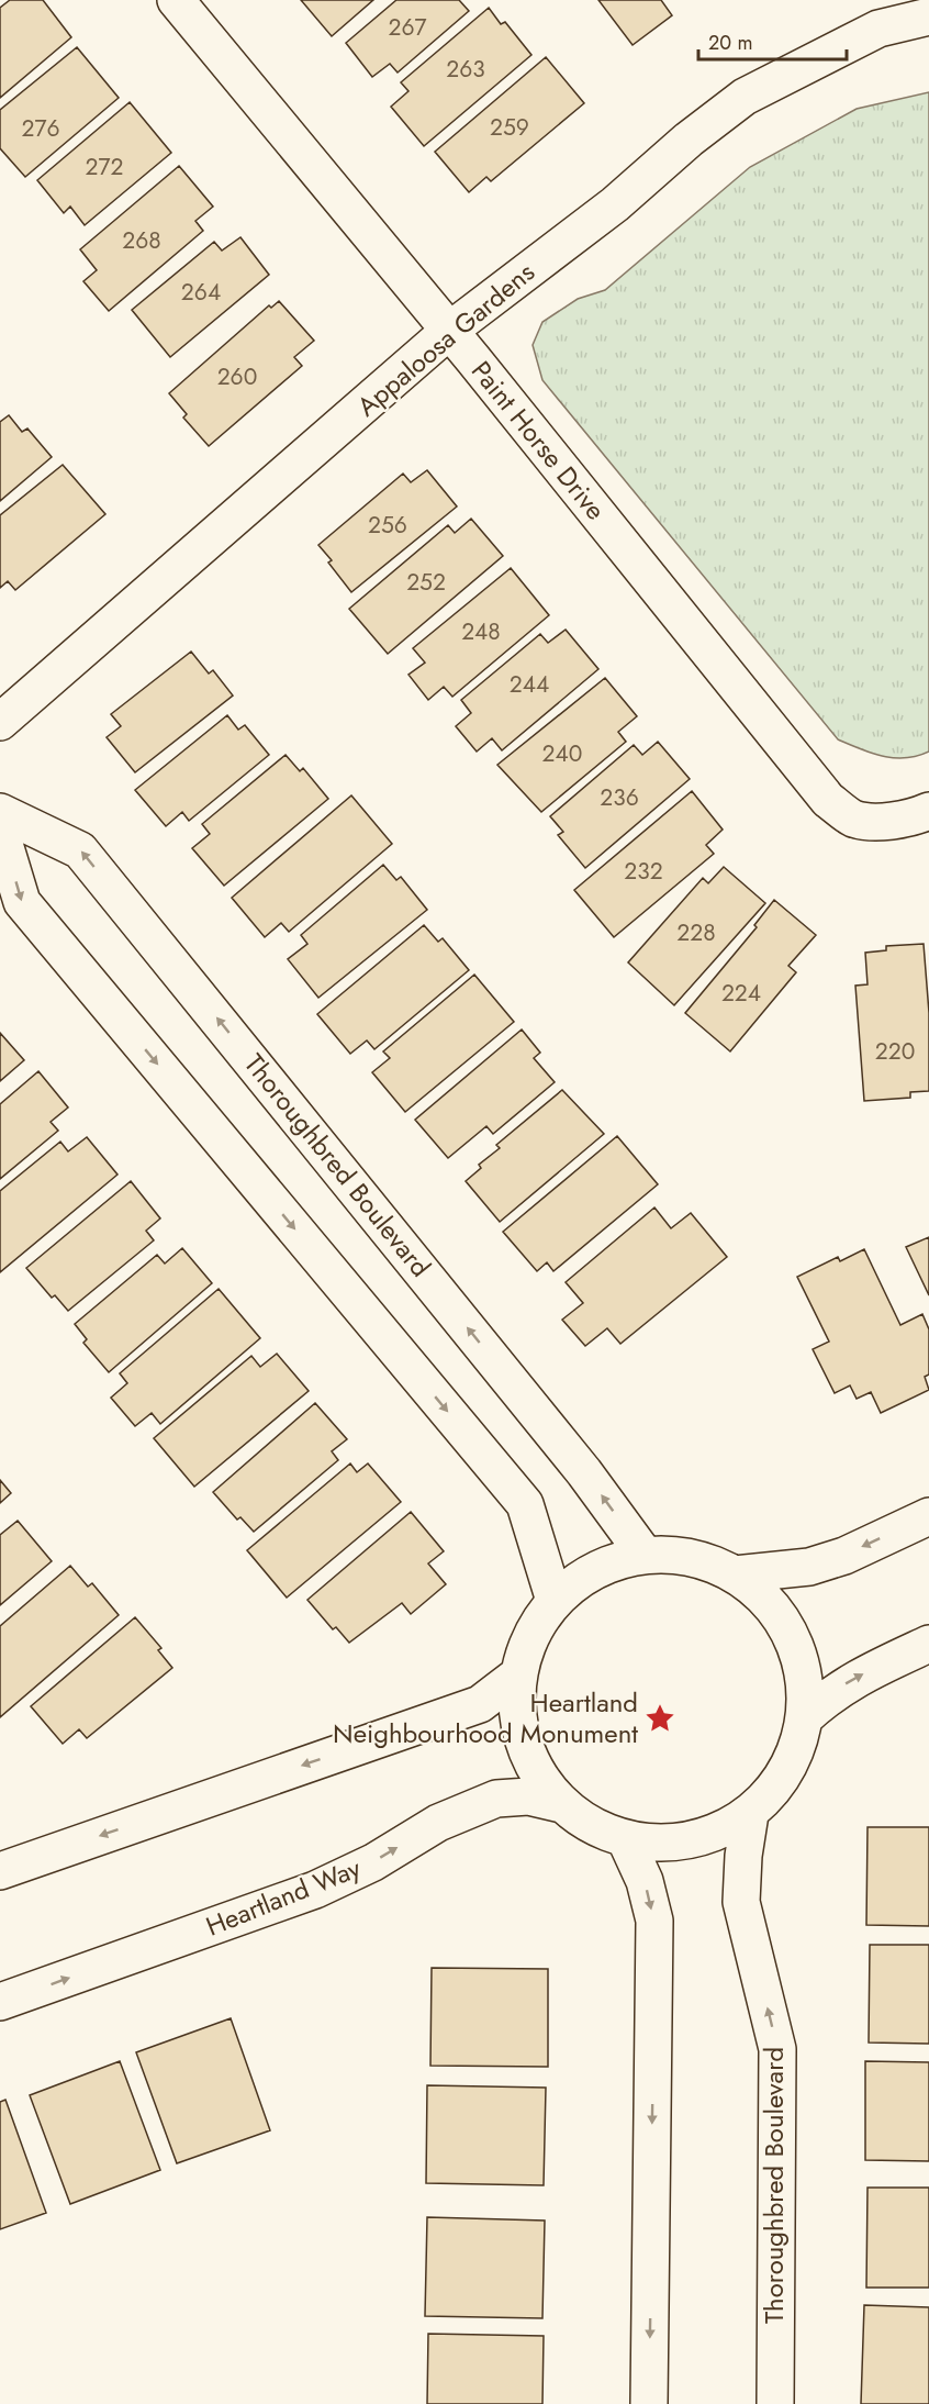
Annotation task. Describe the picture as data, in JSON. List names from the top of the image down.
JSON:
{
  "streets": {
    "street": [
      "Appaloosa Gardens",
      "Paint Horse Drive",
      "Thoroughbred Boulevard",
      "Heartland Way"
    ]
  },
  "crossings": [
    ["Appaloosa Gardens", "Paint Horse Drive"]
  ],
  "places": {
    "place": ["Heartland Neighbourhood Monument"]
  },
  "house_numbers": [
    "267",
    "263",
    "259",
    "276",
    "272",
    "268",
    "264",
    "260",
    "256",
    "252",
    "248",
    "244",
    "240",
    "236",
    "232",
    "228",
    "224",
    "220"
  ],
  "scale_bar": "20 m"
}
